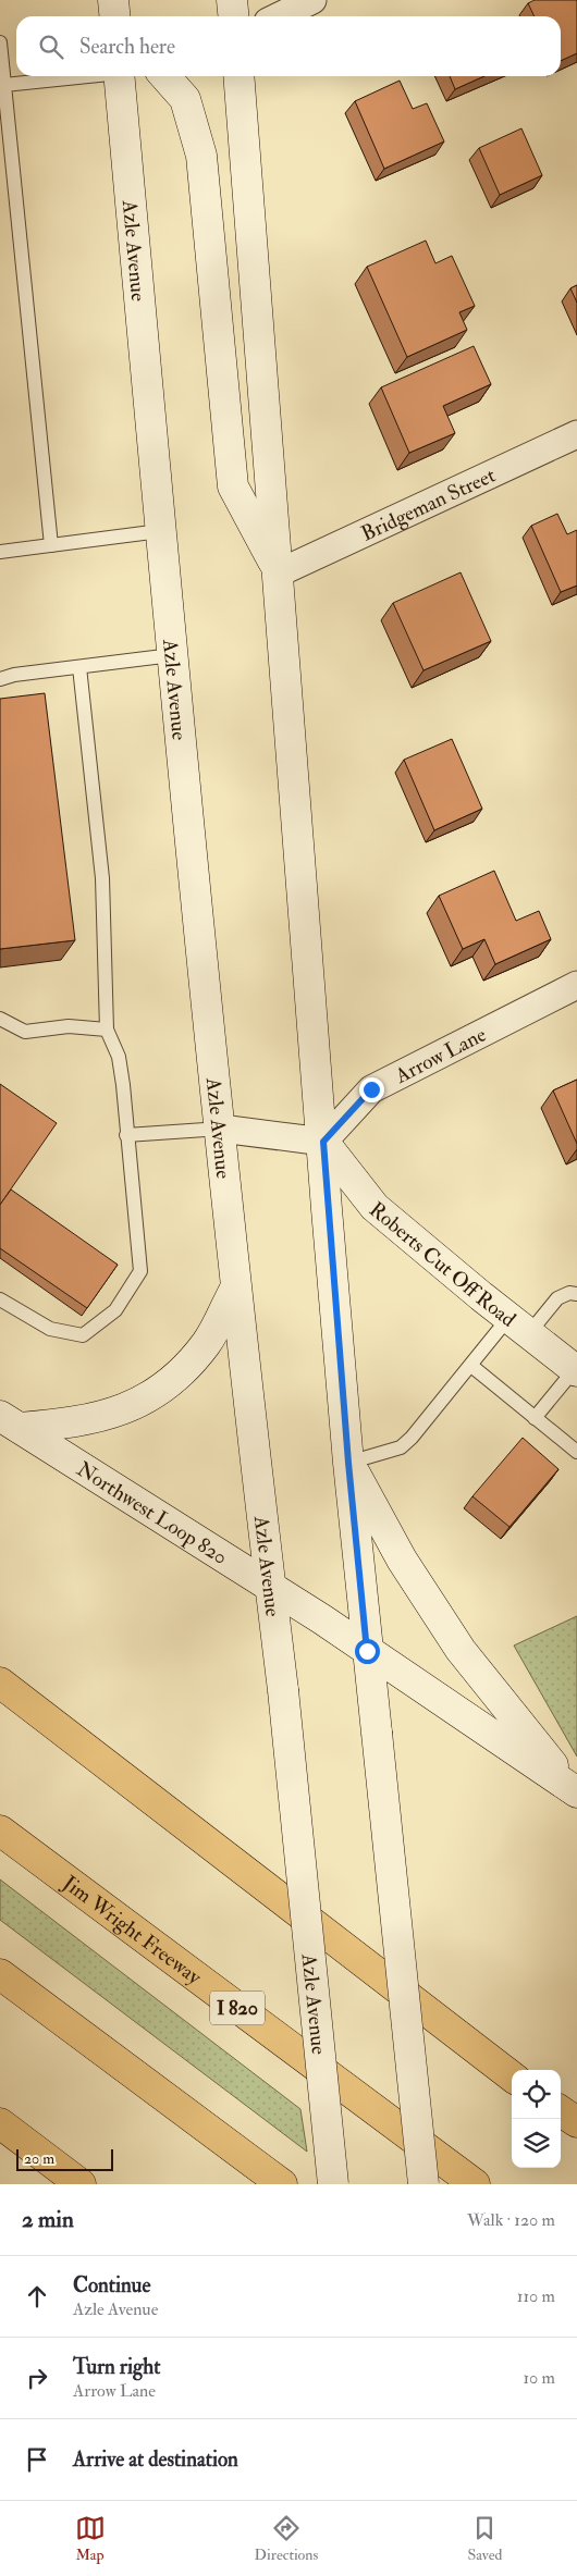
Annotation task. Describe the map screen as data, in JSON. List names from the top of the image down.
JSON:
{
  "streets": {
    "highway": ["Jim Wright Freeway", "I 820"],
    "main road": ["Azle Avenue", "Roberts Cut Off Road", "Northwest Loop 820"],
    "street": ["Bridgeman Street", "Arrow Lane"]
  },
  "crossings": [
    ["Azle Avenue", "Northwest Loop 820"],
    ["Arrow Lane", "Roberts Cut Off Road"]
  ],
  "scale_bar": "20 m",
  "page": {
    "search": "Search here",
    "scale": "20 m",
    "heading": ["2 min", "Walk · 120 m"],
    "list": [
      ["Continue", "Azle Avenue", "110 m"],
      ["Turn right", "Arrow Lane", "10 m"],
      "Arrive at destination"
    ],
    "nav": ["Map", "Directions", "Saved"]
  }
}
